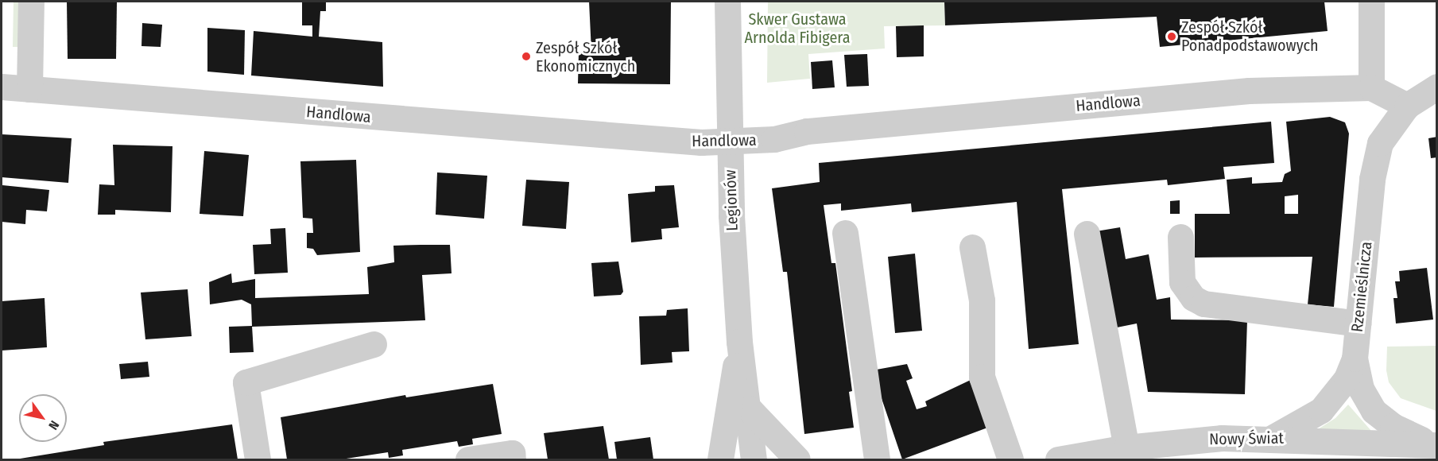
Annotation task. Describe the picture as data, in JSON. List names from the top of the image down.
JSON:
{
  "streets": {
    "street": [
      "Handlowa",
      "Legionów",
      "Rzemieślnicza",
      "Nowy Świat"
    ]
  },
  "crossings": [
    ["Handlowa", "Legionów"],
    ["Handlowa", "Rzemieślnicza"],
    ["Rzemieślnicza", "Nowy Świat"]
  ],
  "parks": ["Skwer Gustawa Arnolda Fibigera"],
  "places": ["Zespół Szkół Ponadpodstawowych", "Zespół Szkół Ekonomicznych"],
  "north": "bottom right"
}
